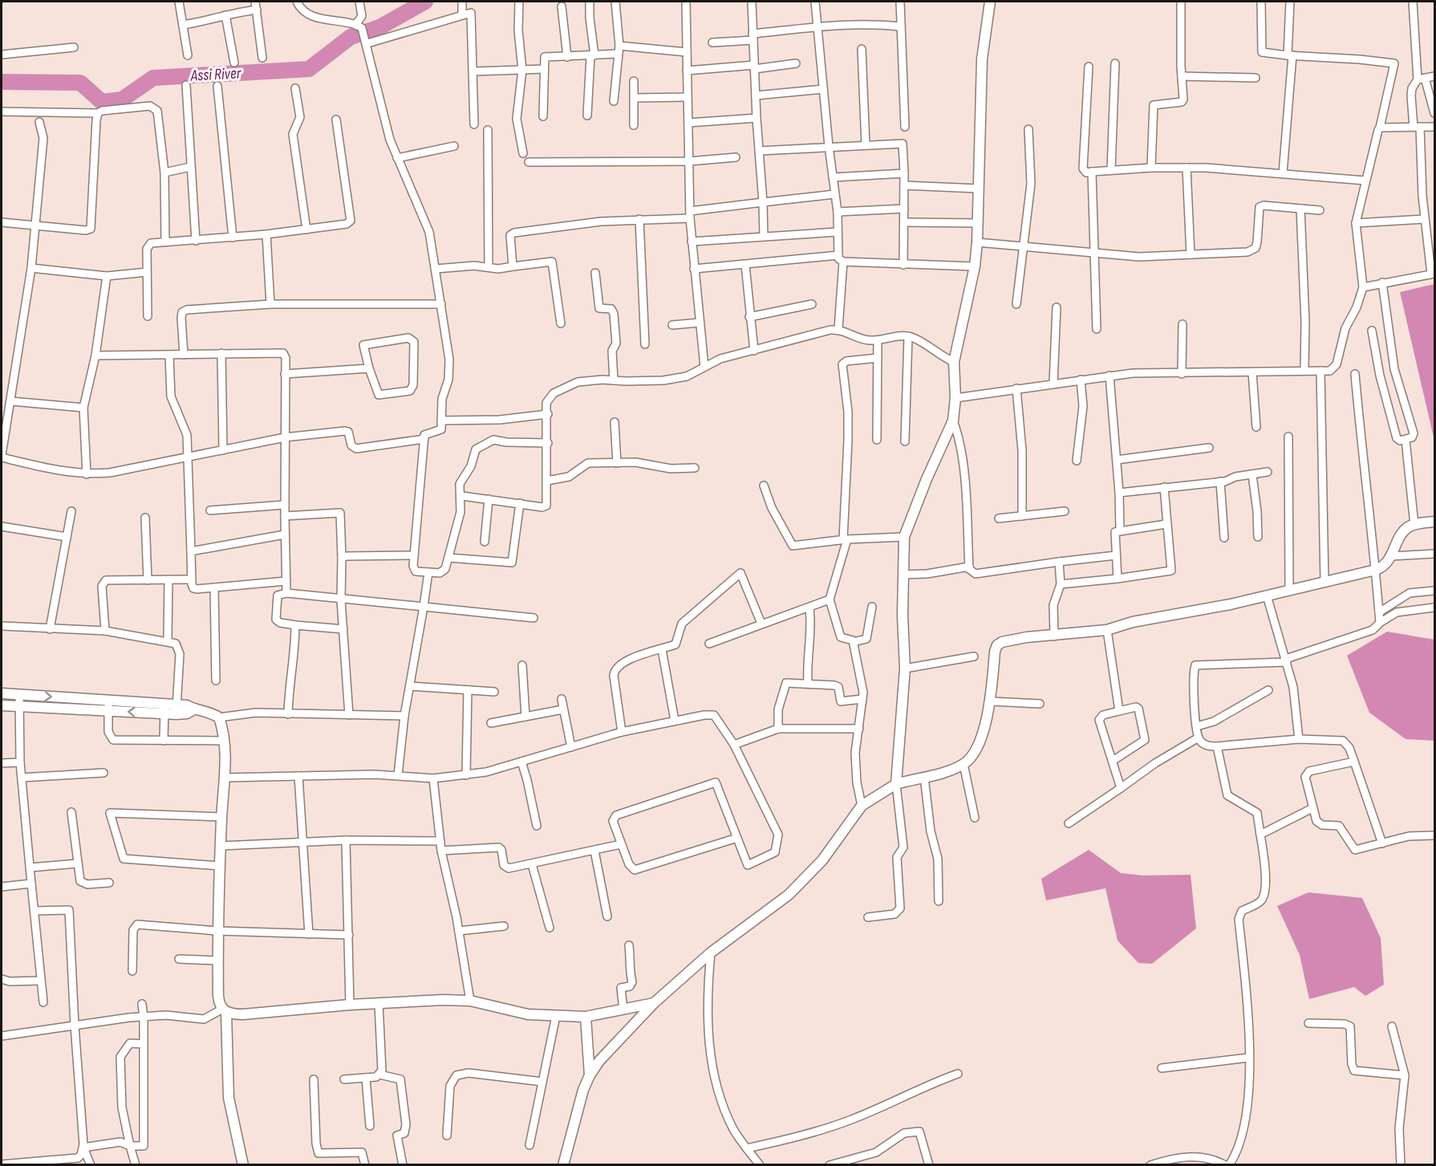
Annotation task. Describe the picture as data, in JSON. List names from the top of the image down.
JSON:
{
  "water": ["Assi River"]
}
